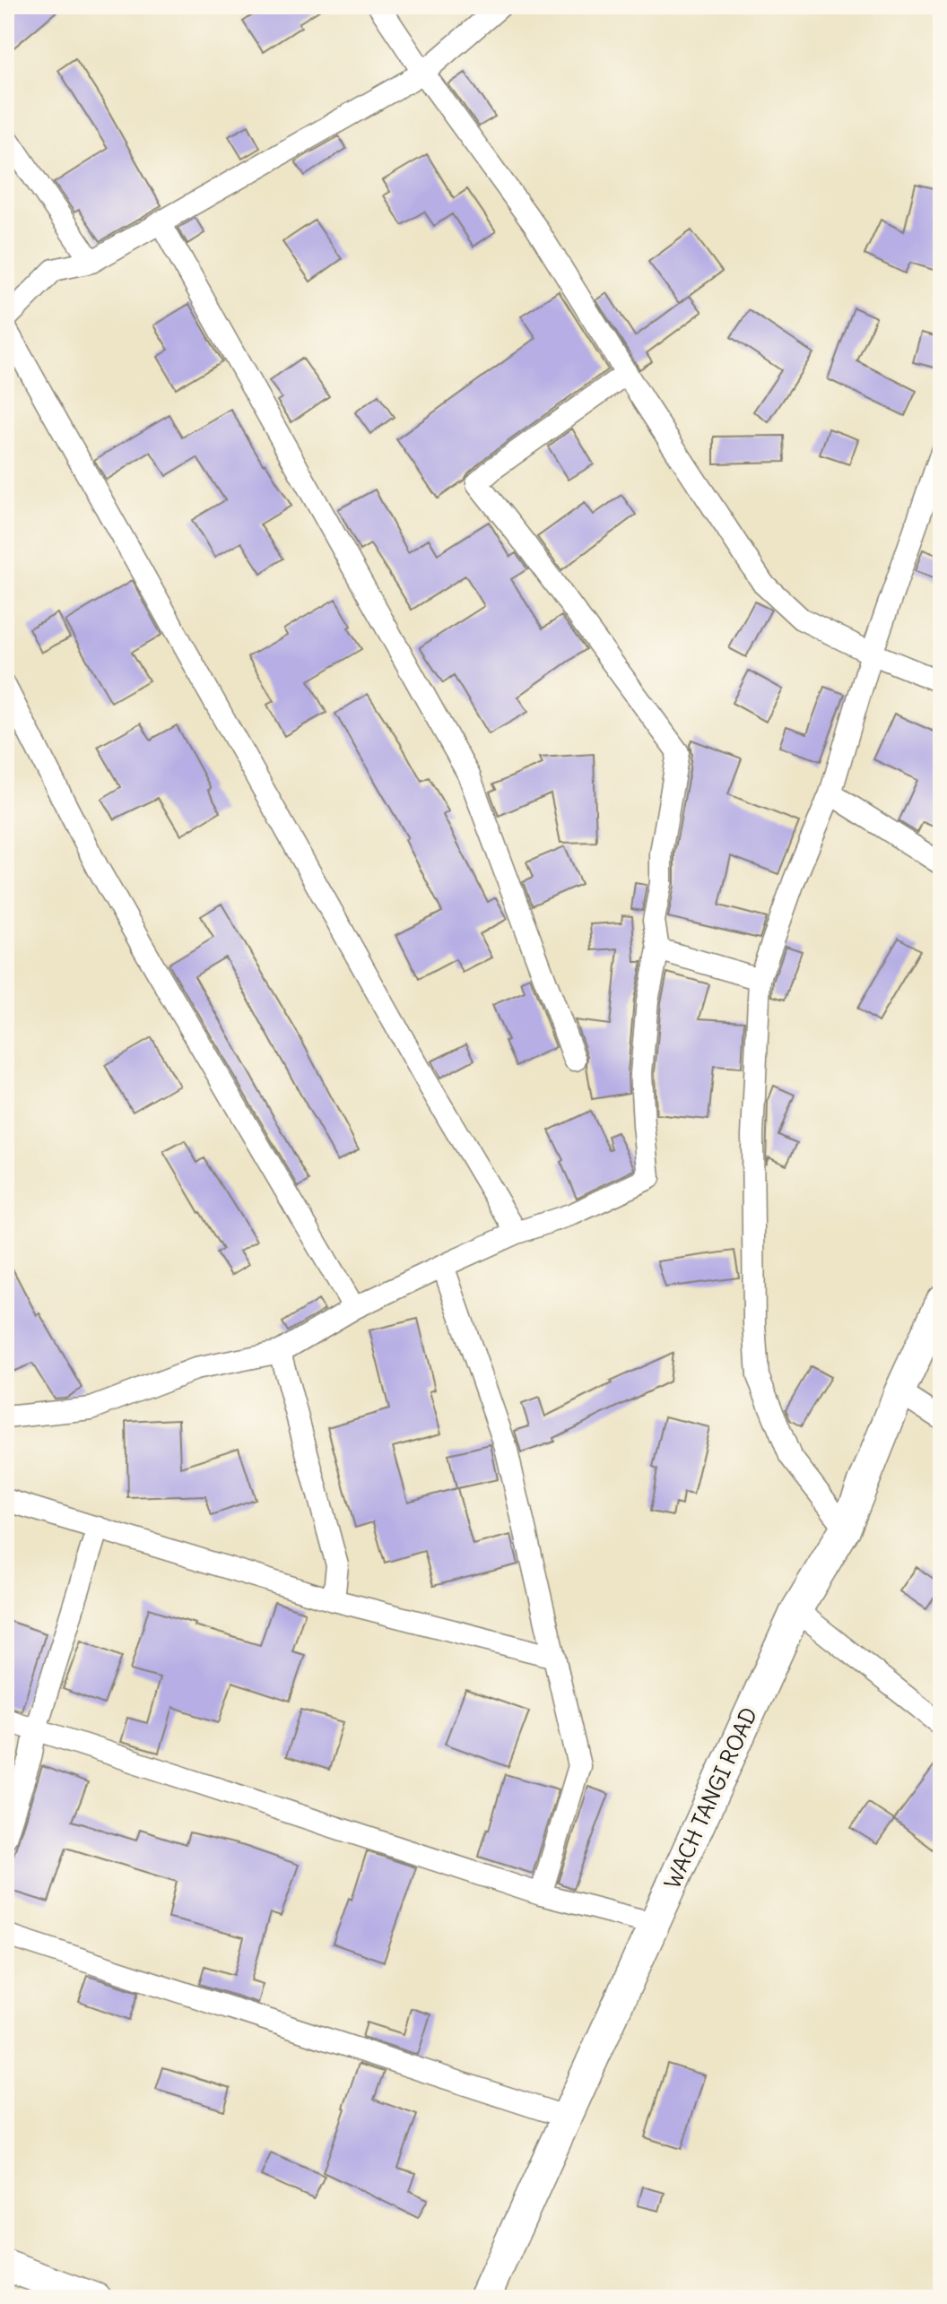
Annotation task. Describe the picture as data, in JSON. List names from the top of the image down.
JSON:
{
  "streets": {
    "main road": ["WACH TANGI ROAD"]
  }
}
